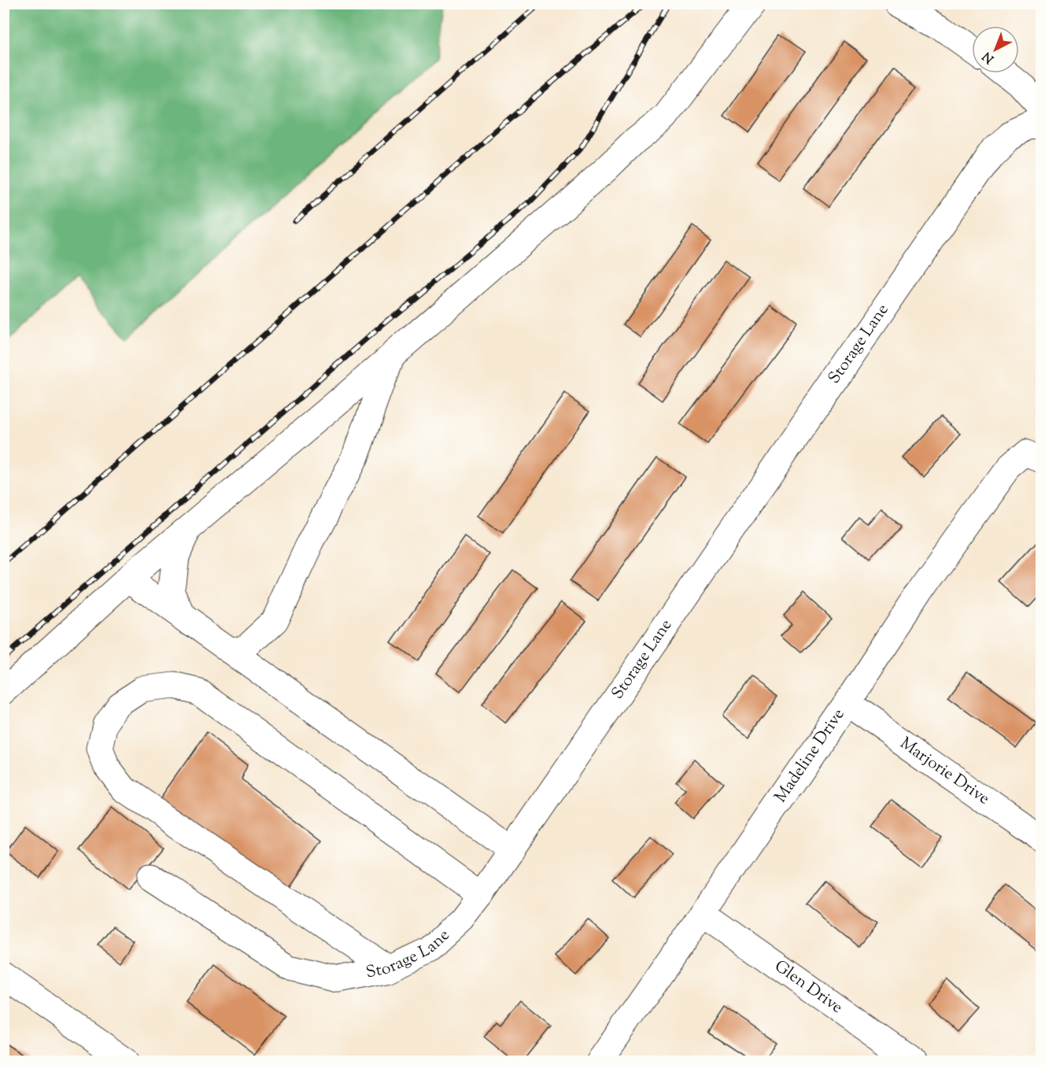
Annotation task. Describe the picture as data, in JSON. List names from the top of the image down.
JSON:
{
  "streets": {
    "street": [
      "Storage Lane",
      "Madeline Drive",
      "Marjorie Drive",
      "Glen Drive"
    ]
  },
  "crossings": [
    ["Madeline Drive", "Marjorie Drive"],
    ["Madeline Drive", "Glen Drive"]
  ],
  "north": "bottom left"
}
